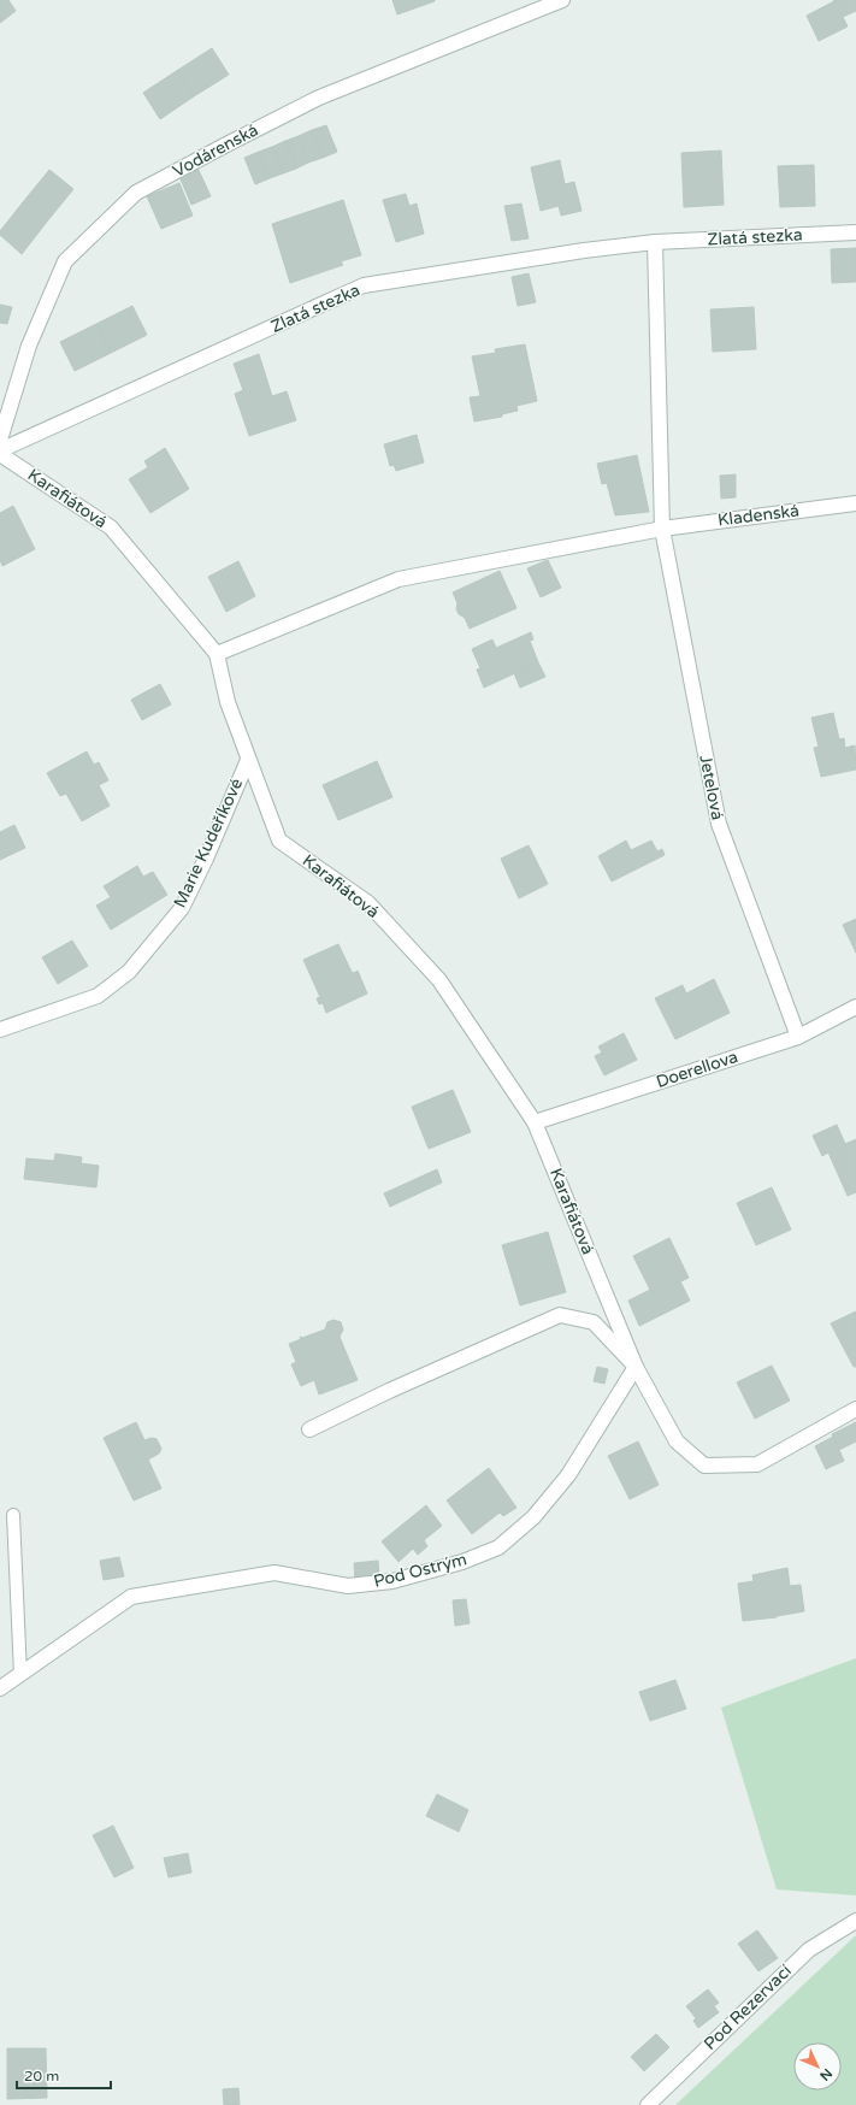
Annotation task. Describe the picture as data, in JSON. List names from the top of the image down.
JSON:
{
  "streets": {
    "street": [
      "Vodárenská",
      "Zlatá stezka",
      "Karafiátová",
      "Kladenská",
      "Jetelová",
      "Marie Kudeříkové",
      "Doerellova",
      "Pod Ostrým",
      "Pod Rezervací"
    ]
  },
  "crossings": [
    ["Karafiátová", "Kladenská"],
    ["Karafiátová", "Marie Kudeříkové"],
    ["Karafiátová", "Doerellova"],
    ["Karafiátová", "Pod Ostrým"],
    ["Kladenská", "Jetelová"],
    ["Jetelová", "Doerellova"]
  ],
  "scale_bar": "20 m",
  "north": "bottom right"
}
